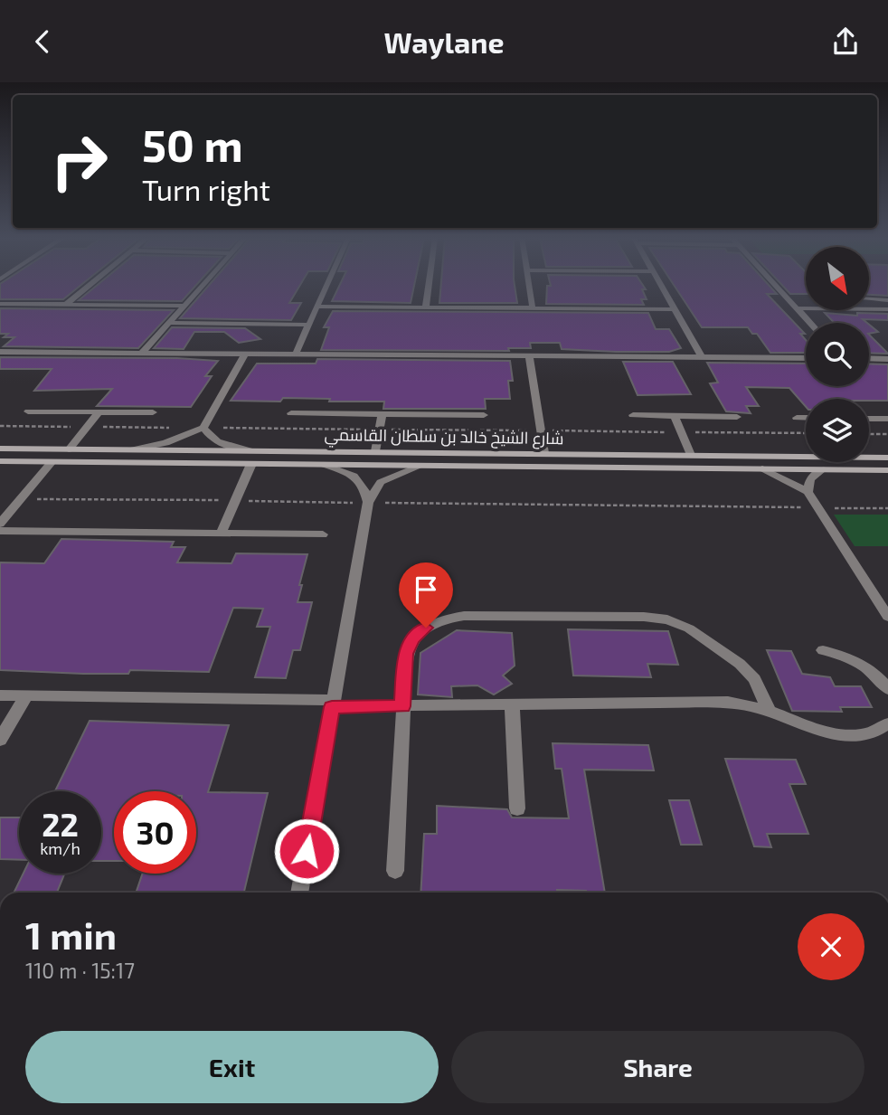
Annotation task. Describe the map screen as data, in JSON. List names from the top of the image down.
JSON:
{
  "streets": {
    "main road": ["شارع الشيخ خالد بن سلطان القاسمي"]
  },
  "north": "bottom right",
  "page": {
    "header": "Waylane",
    "turn": ["50 m", "Turn right"],
    "speed": "22 km/h",
    "limit": "30",
    "heading": ["1 min", "110 m · 15:17"],
    "buttons": ["Exit", "Share"]
  }
}
